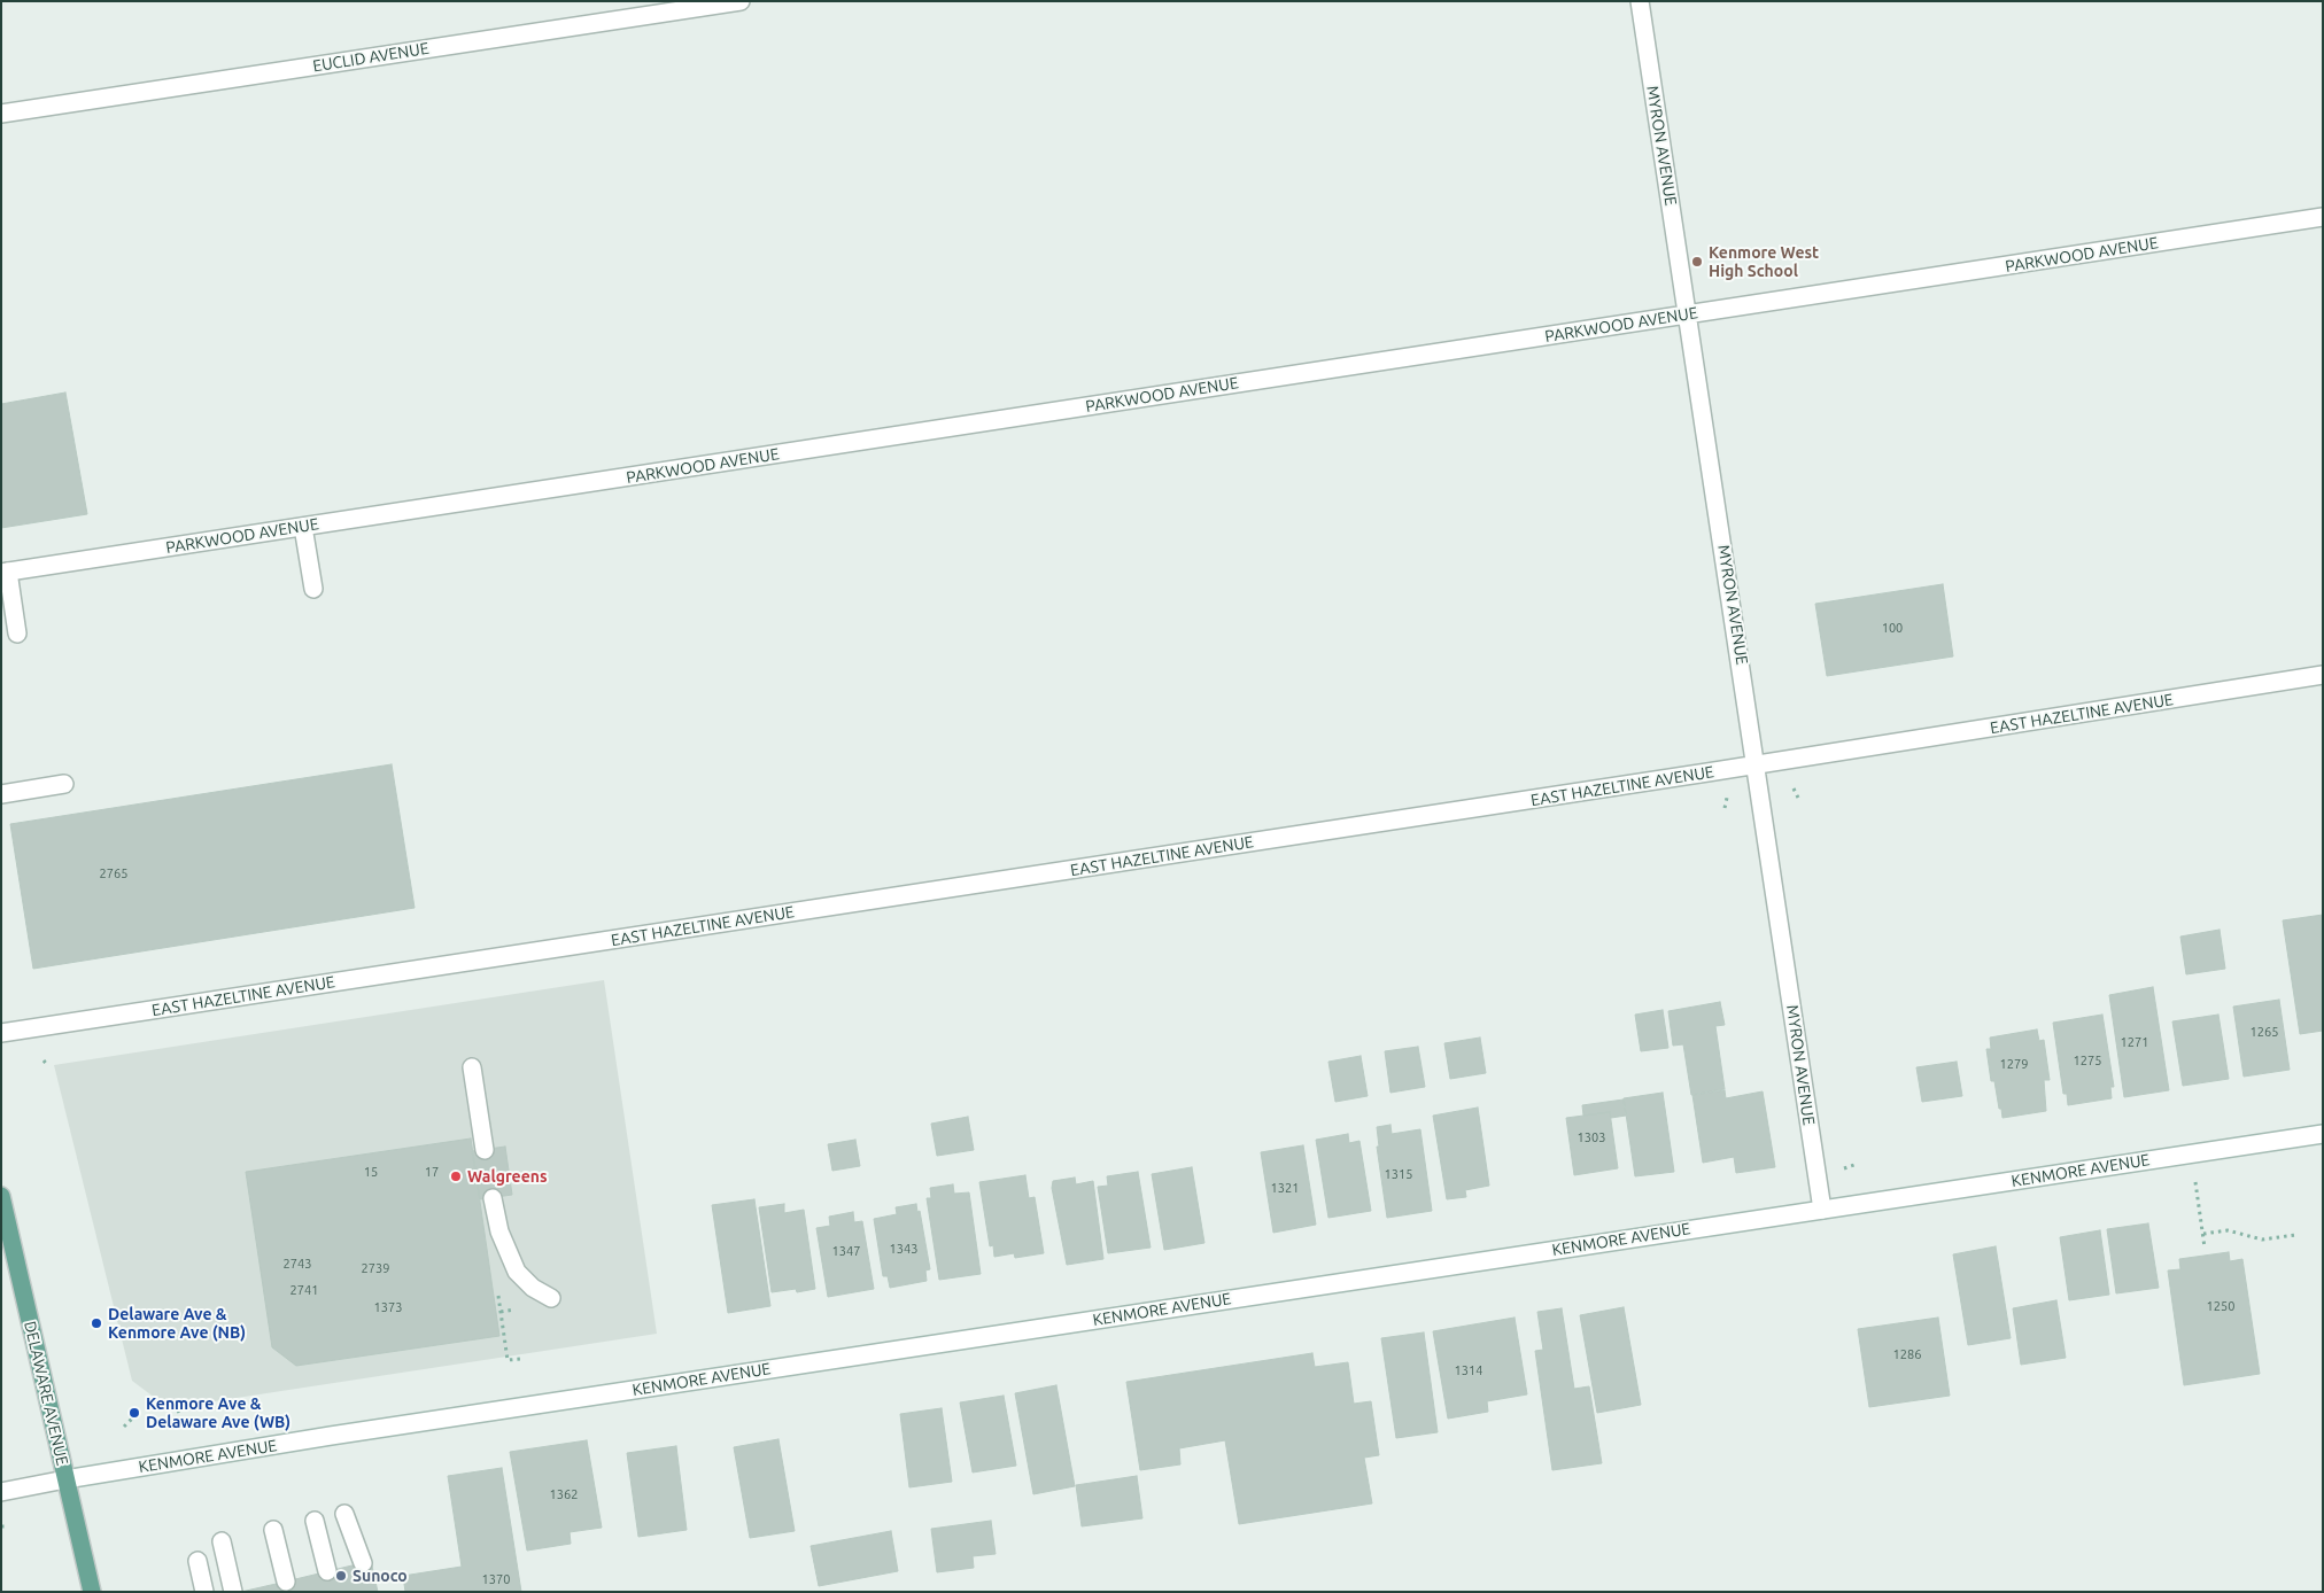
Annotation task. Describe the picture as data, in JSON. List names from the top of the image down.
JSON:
{
  "streets": {
    "main road": ["DELAWARE AVENUE"],
    "street": [
      "EUCLID AVENUE",
      "MYRON AVENUE",
      "PARKWOOD AVENUE",
      "EAST HAZELTINE AVENUE",
      "KENMORE AVENUE"
    ]
  },
  "crossings": [
    ["MYRON AVENUE", "PARKWOOD AVENUE"],
    ["MYRON AVENUE", "EAST HAZELTINE AVENUE"],
    ["MYRON AVENUE", "KENMORE AVENUE"],
    ["KENMORE AVENUE", "DELAWARE AVENUE"]
  ],
  "places": [
    "Kenmore West High School",
    "Walgreens",
    "Delaware Ave & Kenmore Ave (NB)",
    "Kenmore Ave & Delaware Ave (WB)",
    "Sunoco"
  ],
  "house_numbers": [
    "100",
    "2765",
    "1265",
    "1271",
    "1275",
    "1279",
    "1303",
    "15",
    "17",
    "1315",
    "1321",
    "1343",
    "1347",
    "2743",
    "2739",
    "2741",
    "1250",
    "1373",
    "1286",
    "1314",
    "1362",
    "1370"
  ]
}
